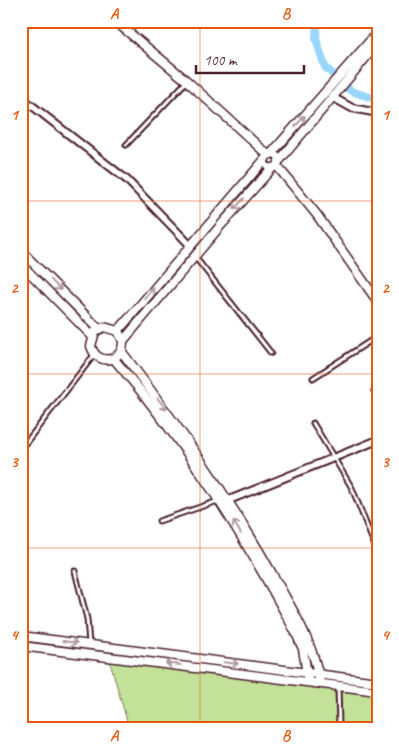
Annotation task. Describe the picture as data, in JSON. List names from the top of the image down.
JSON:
{
  "scale_bar": "100 m",
  "grid": {
    "columns": ["A", "B"],
    "rows": [
      "1",
      "2",
      "3",
      "4"
    ]
  }
}
